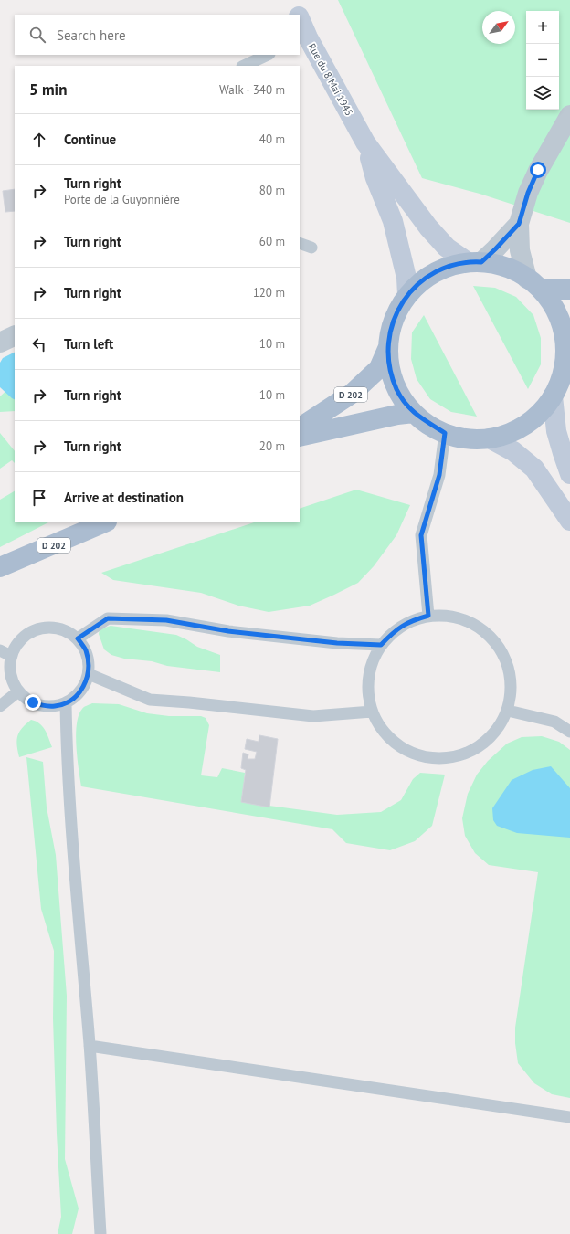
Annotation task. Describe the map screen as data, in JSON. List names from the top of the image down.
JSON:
{
  "streets": {
    "main road": ["Rue du 8 Mai 1945", "D 202"]
  },
  "north": "top right",
  "page": {
    "map_buttons": ["+", "−"],
    "search": "Search here",
    "heading": ["5 min", "Walk · 340 m"],
    "list": [
      ["Continue", "40 m"],
      ["Turn right", "Porte de la Guyonnière", "80 m"],
      ["Turn right", "60 m"],
      ["Turn right", "120 m"],
      ["Turn left", "10 m"],
      ["Turn right", "10 m"],
      ["Turn right", "20 m"],
      "Arrive at destination"
    ]
  }
}
